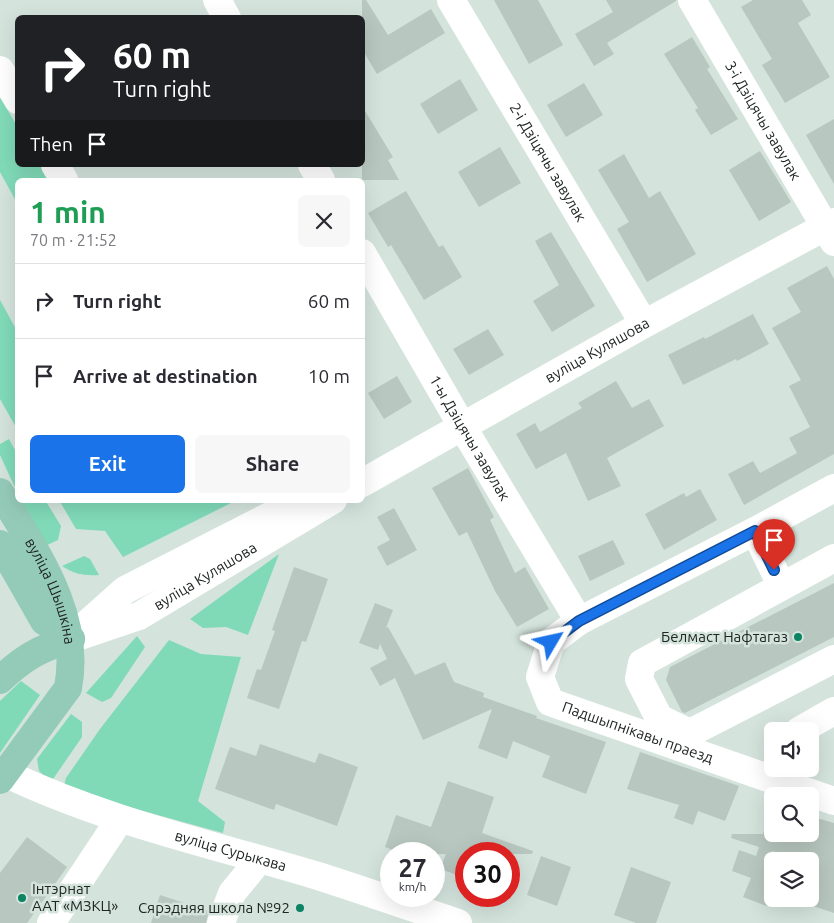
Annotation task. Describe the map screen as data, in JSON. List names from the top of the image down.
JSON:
{
  "streets": {
    "main road": ["вуліца Куляшова", "вуліца Шышкіна"],
    "street": [
      "3-і Дзіцячы завулак",
      "2-і Дзіцячы завулак",
      "1-ы Дзіцячы завулак",
      "Падшыпнікавы праезд",
      "вуліца Сурыкава"
    ]
  },
  "crossings": [
    ["3-і Дзіцячы завулак", "вуліца Куляшова"],
    ["2-і Дзіцячы завулак", "вуліца Куляшова"],
    ["вуліца Куляшова", "1-ы Дзіцячы завулак"],
    ["вуліца Куляшова", "вуліца Шышкіна"],
    ["1-ы Дзіцячы завулак", "Падшыпнікавы праезд"]
  ],
  "places": ["Белмаст Нафтагаз", "Інтэрнат ААТ «МЗКЦ»", "Сярэдняя школа №92"],
  "page": {
    "turn": ["60 m", "Turn right"],
    "then": "Then",
    "heading": ["1 min", "70 m · 21:52"],
    "list": [
      {
        "name": "Turn right",
        "value": "60 m"
      },
      {
        "name": "Arrive at destination",
        "value": "10 m"
      }
    ],
    "buttons": ["Exit", "Share"],
    "speed": "27 km/h",
    "limit": "30"
  }
}
